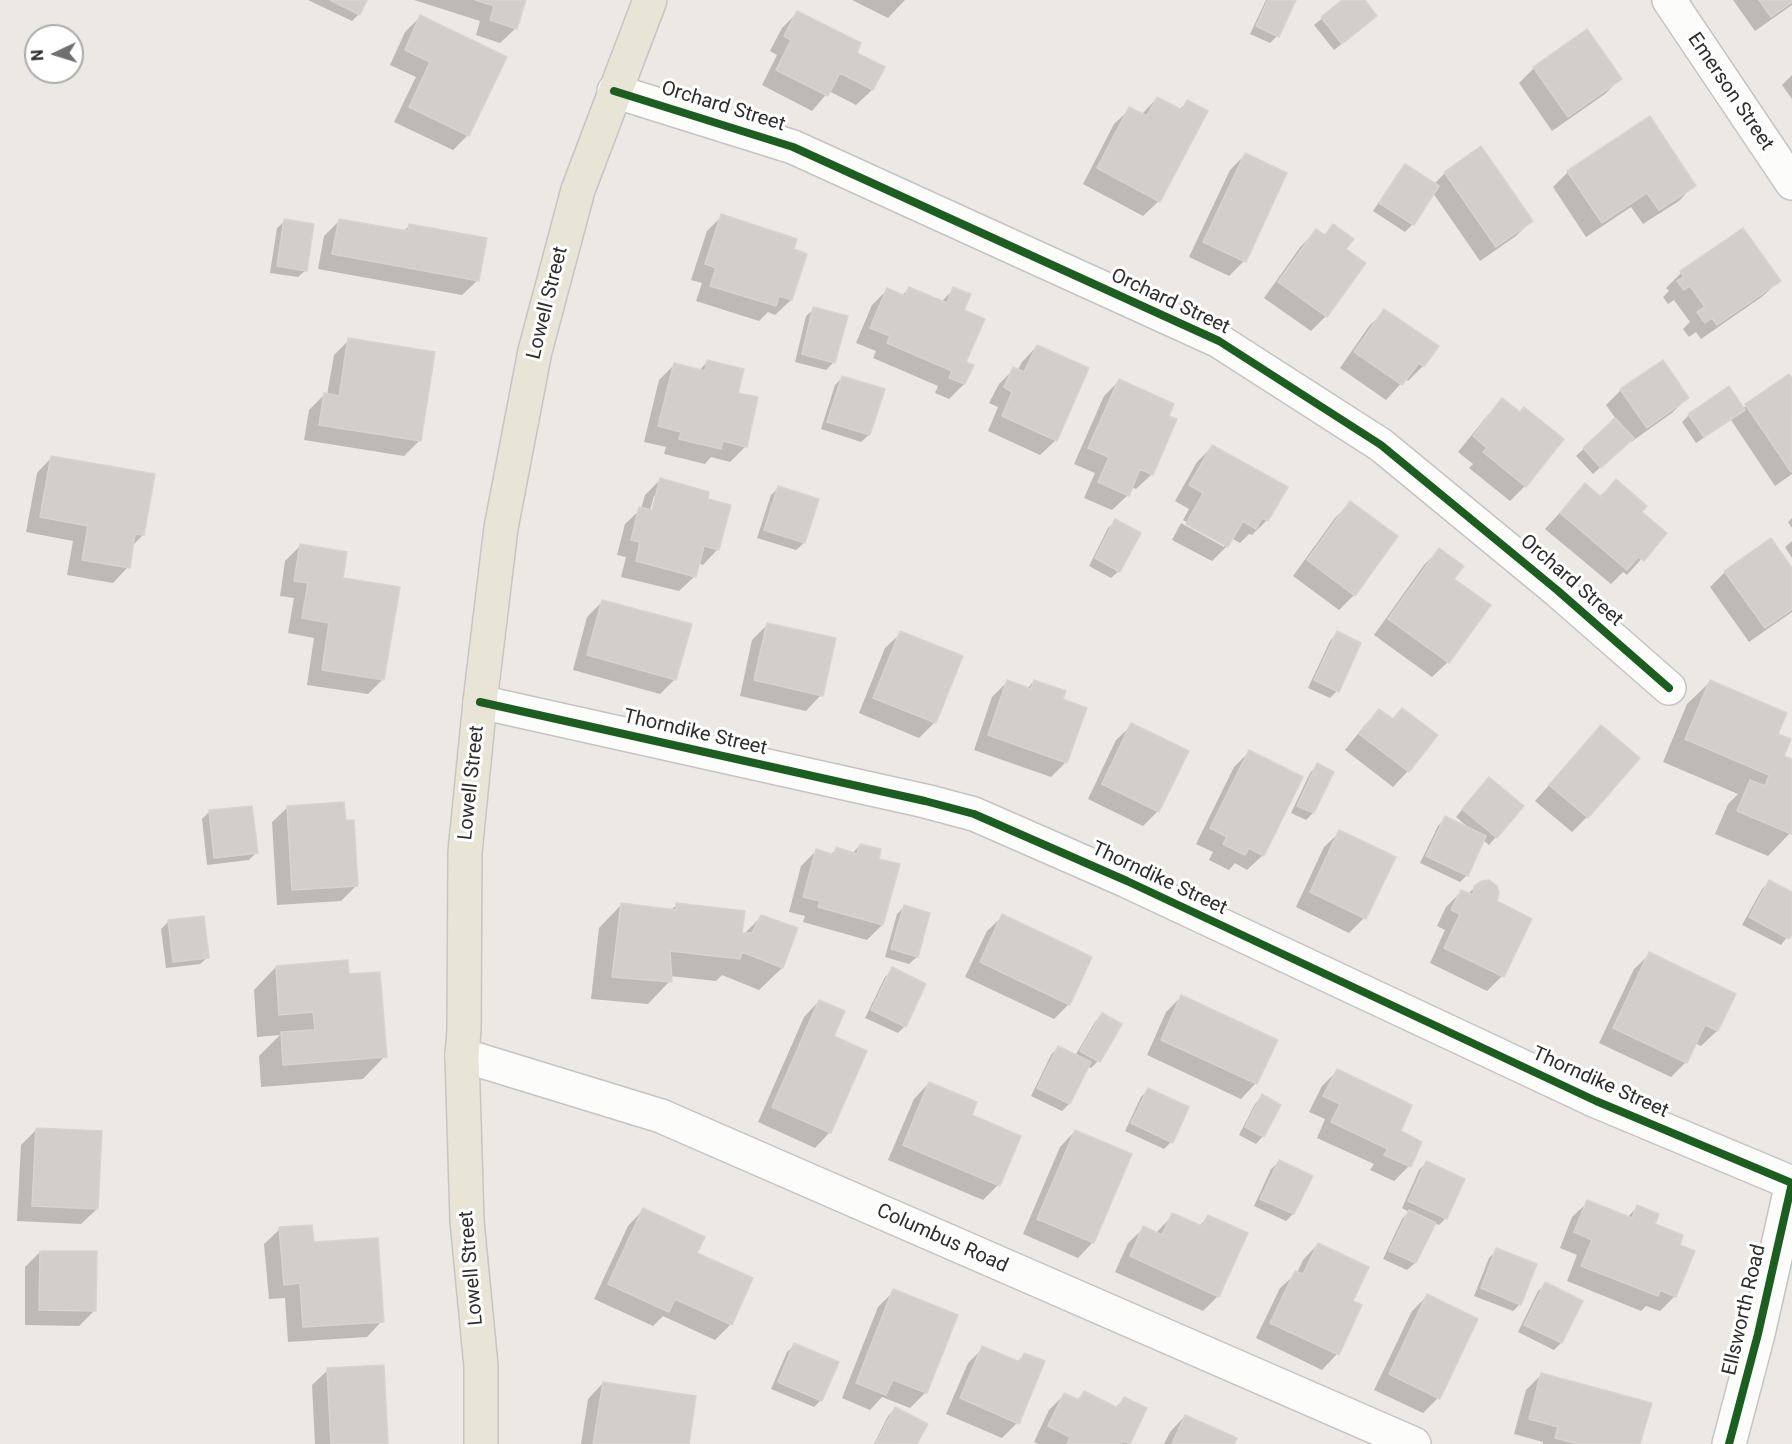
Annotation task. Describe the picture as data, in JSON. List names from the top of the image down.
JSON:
{
  "streets": {
    "main road": ["Lowell Street"],
    "street": [
      "Emerson Street",
      "Orchard Street",
      "Thorndike Street",
      "Columbus Road",
      "Ellsworth Road"
    ]
  },
  "crossings": [
    ["Orchard Street", "Lowell Street"],
    ["Lowell Street", "Thorndike Street"],
    ["Lowell Street", "Columbus Road"],
    ["Thorndike Street", "Ellsworth Road"]
  ],
  "north": "left"
}
